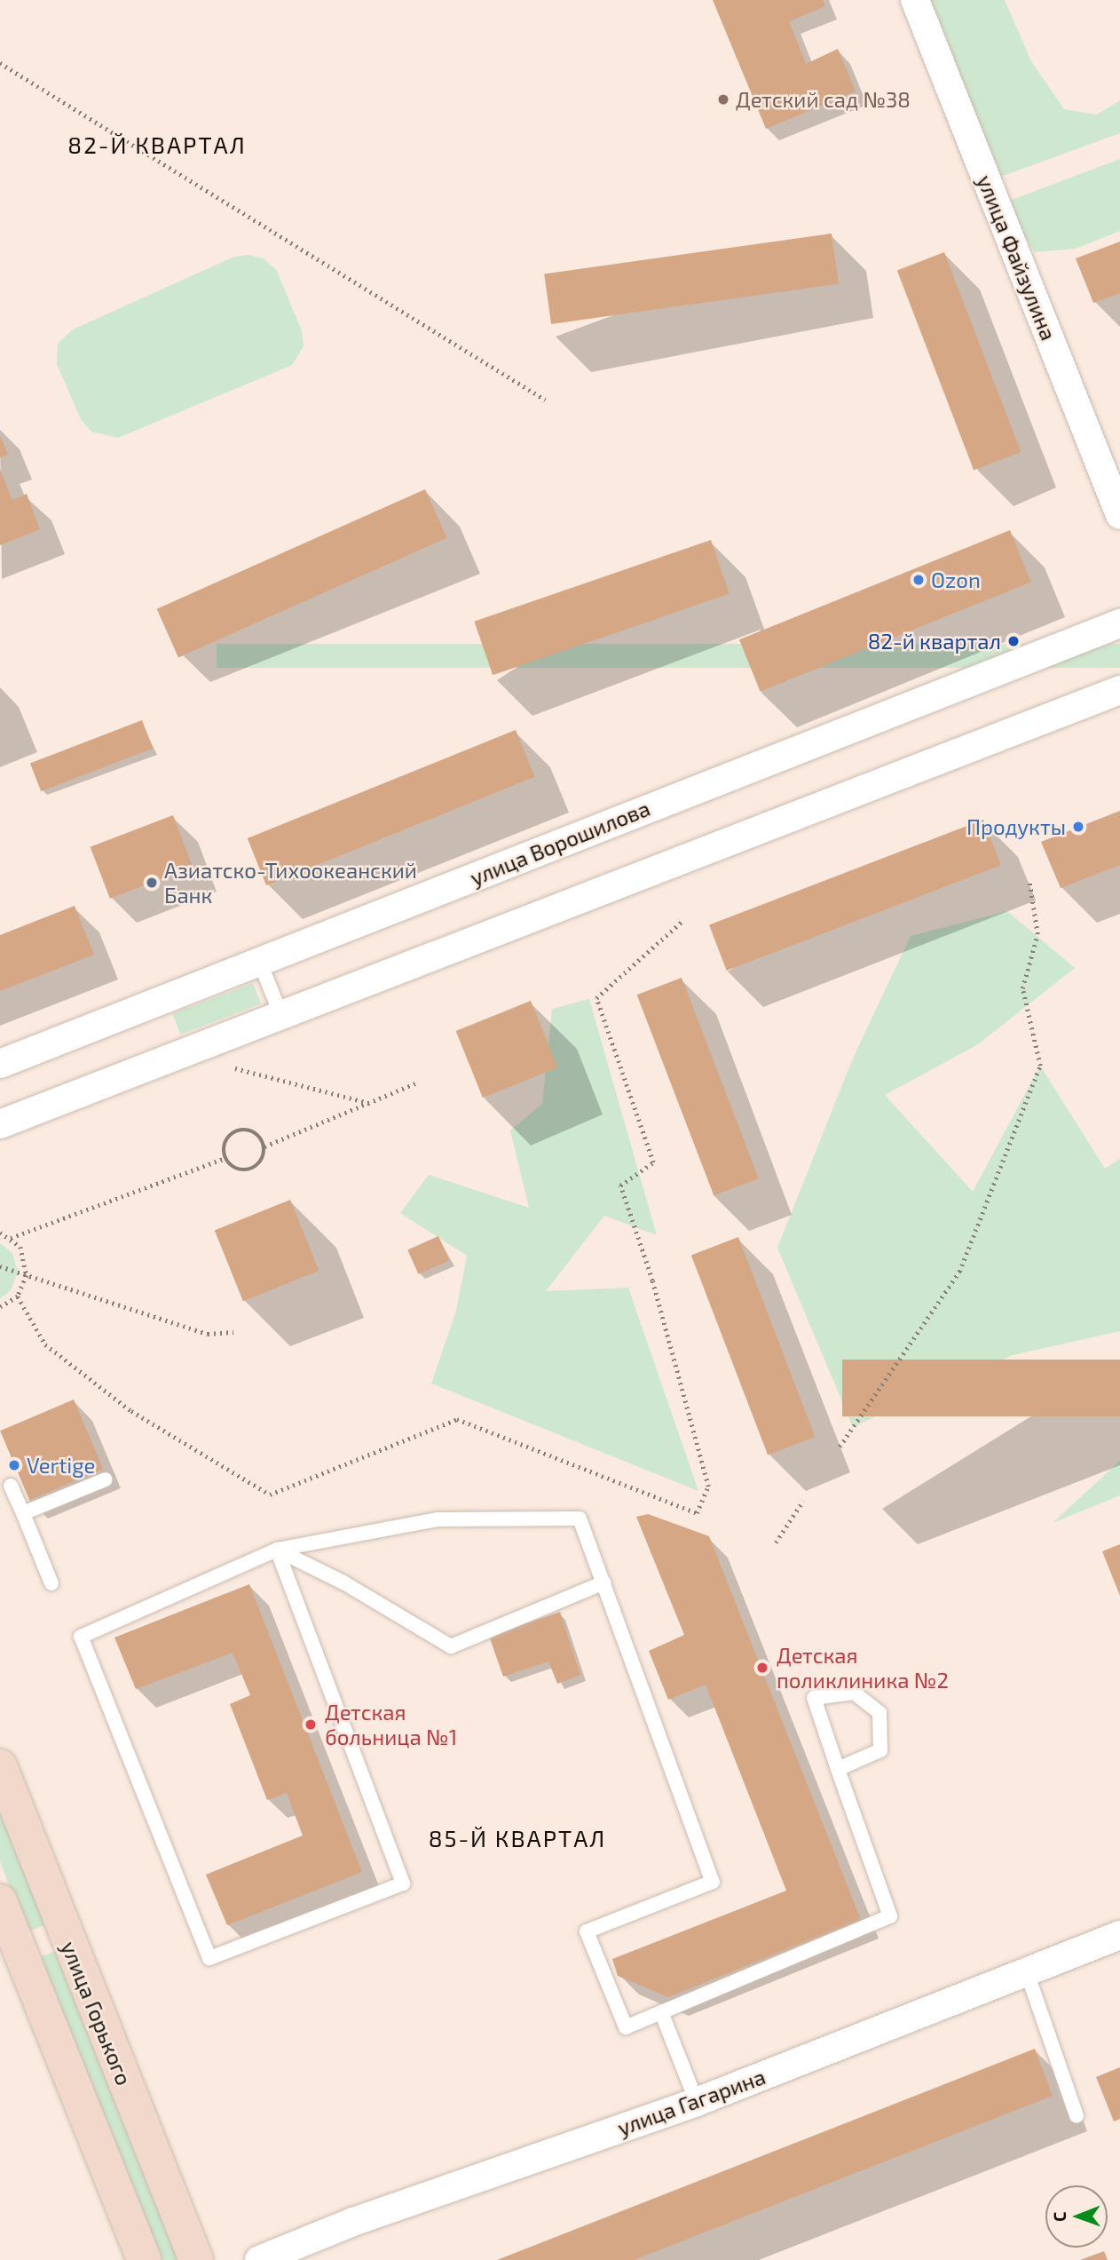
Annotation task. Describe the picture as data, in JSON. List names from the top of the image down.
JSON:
{
  "streets": {
    "main road": ["улица Горького"],
    "street": ["улица Файзулина", "улица Ворошилова", "улица Гагарина"]
  },
  "districts": ["82-Й КВАРТАЛ", "85-Й КВАРТАЛ"],
  "places": [
    "Детский сад №38",
    "Ozon",
    "82-й квартал",
    "Продукты",
    "Азиатско-Тихоокеанский Банк",
    "Vertige",
    "Детская поликлиника №2",
    "Детская больница №1"
  ],
  "north": "left"
}
